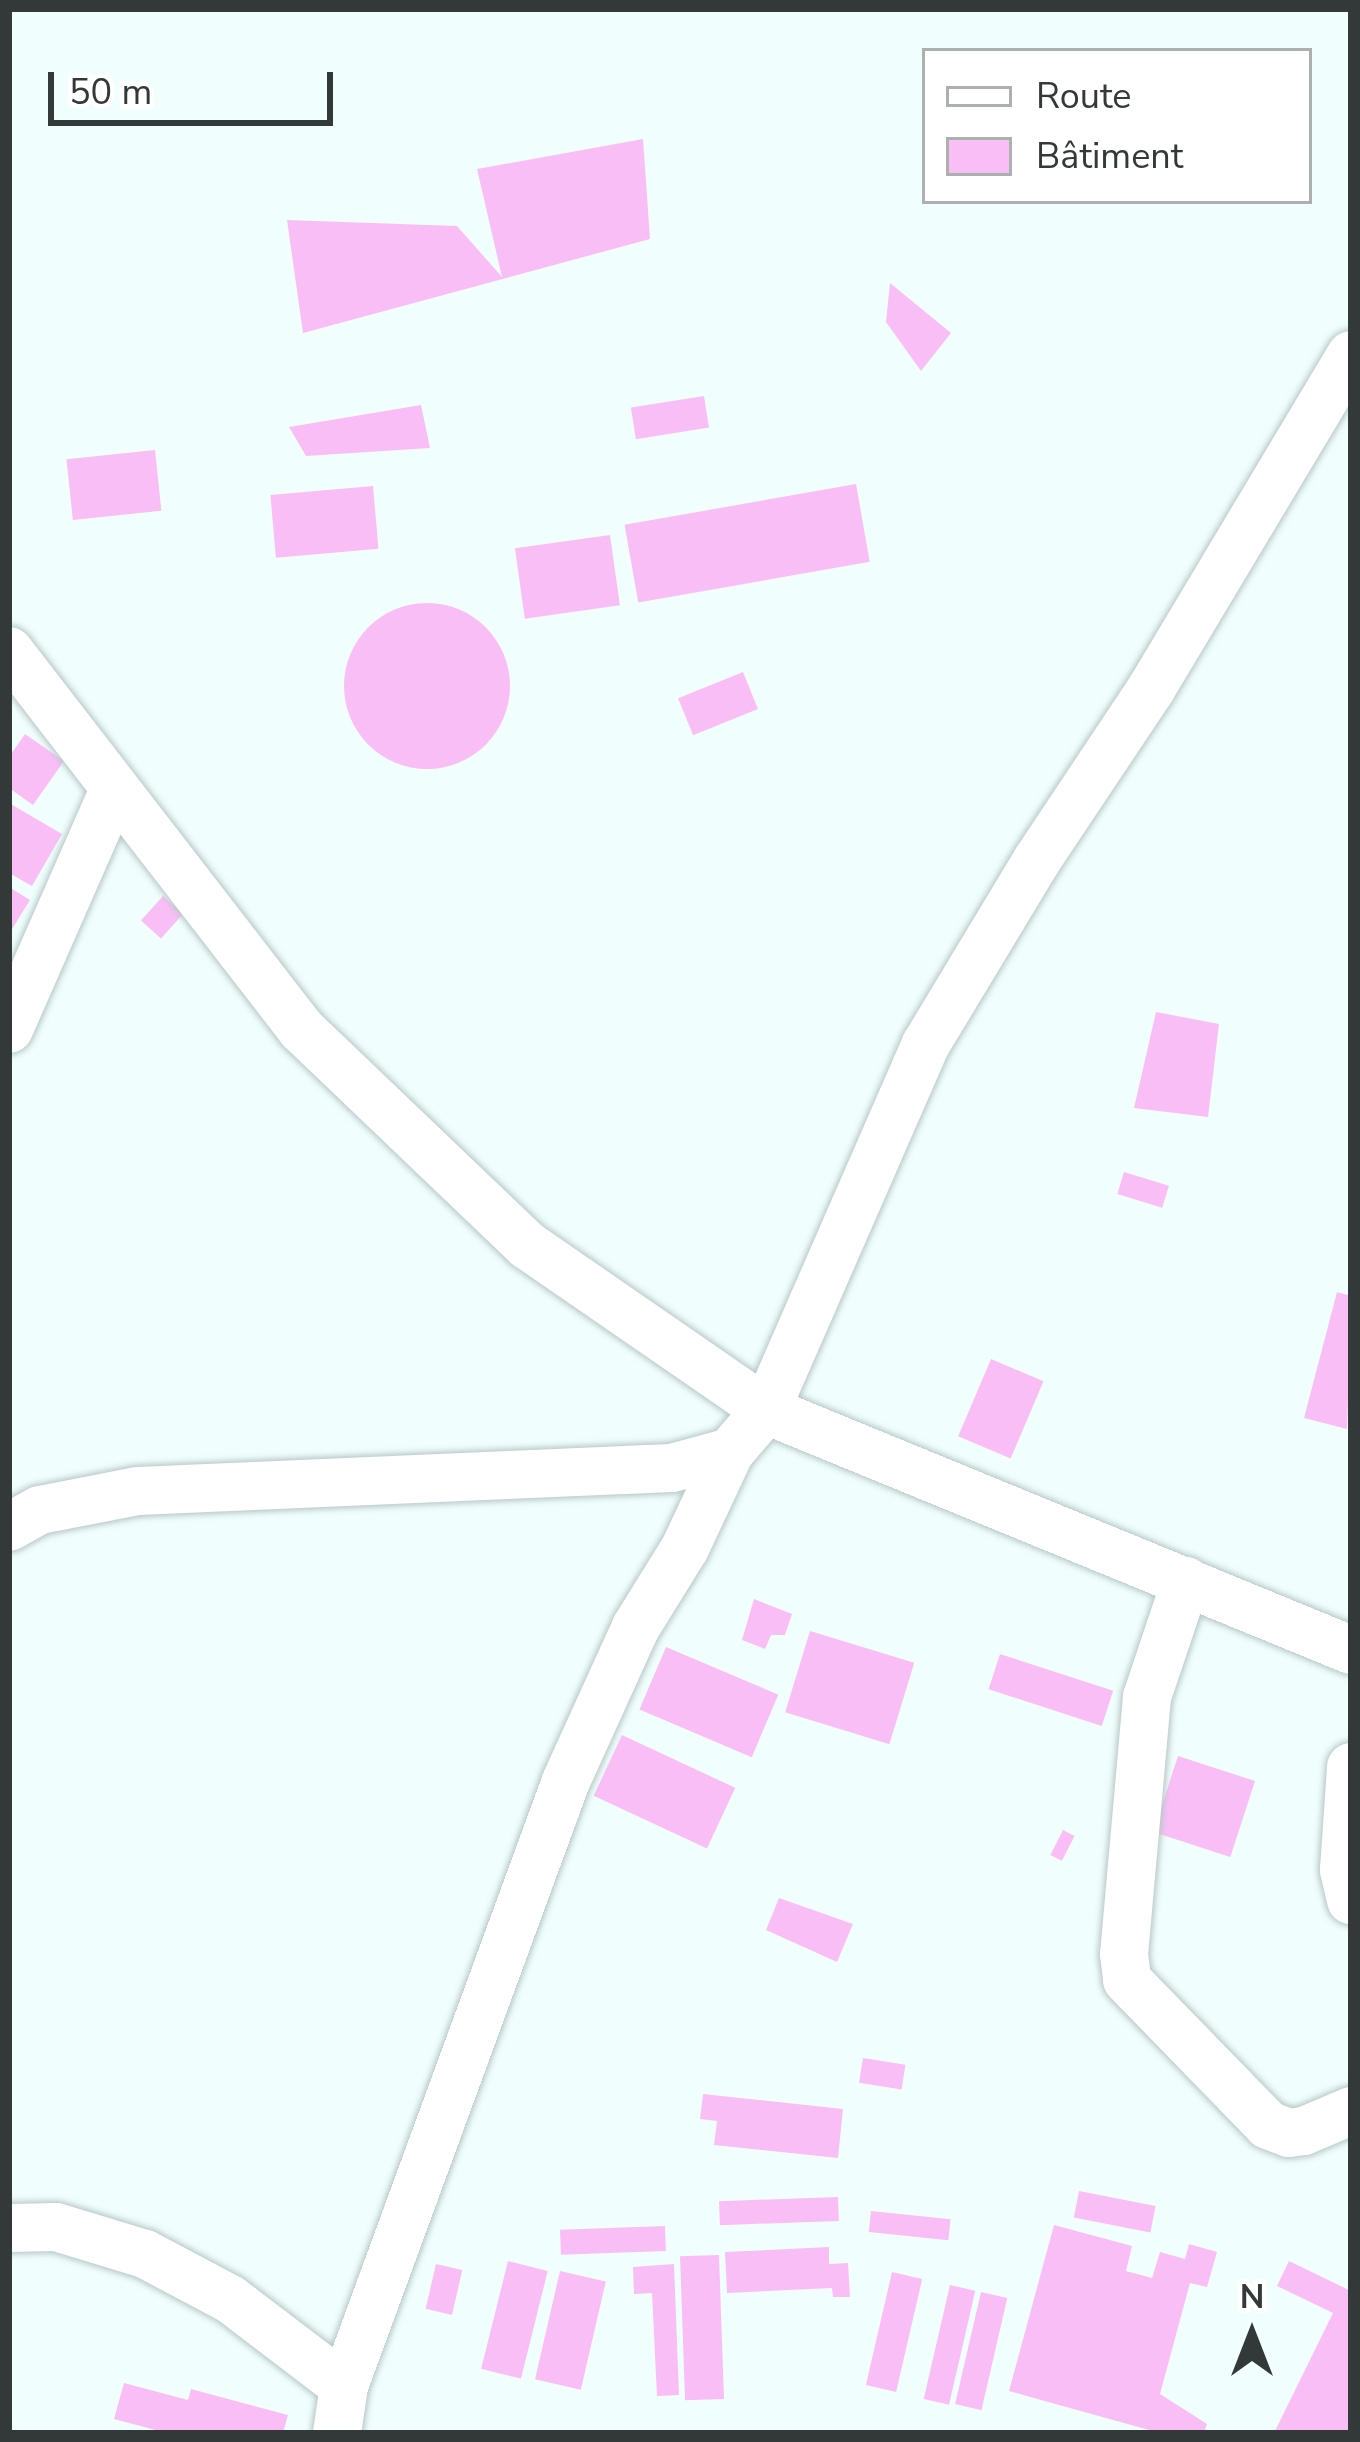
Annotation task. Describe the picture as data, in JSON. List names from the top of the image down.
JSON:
{
  "legend": ["Route", "Bâtiment"],
  "scale_bar": "50 m",
  "north": "top"
}
